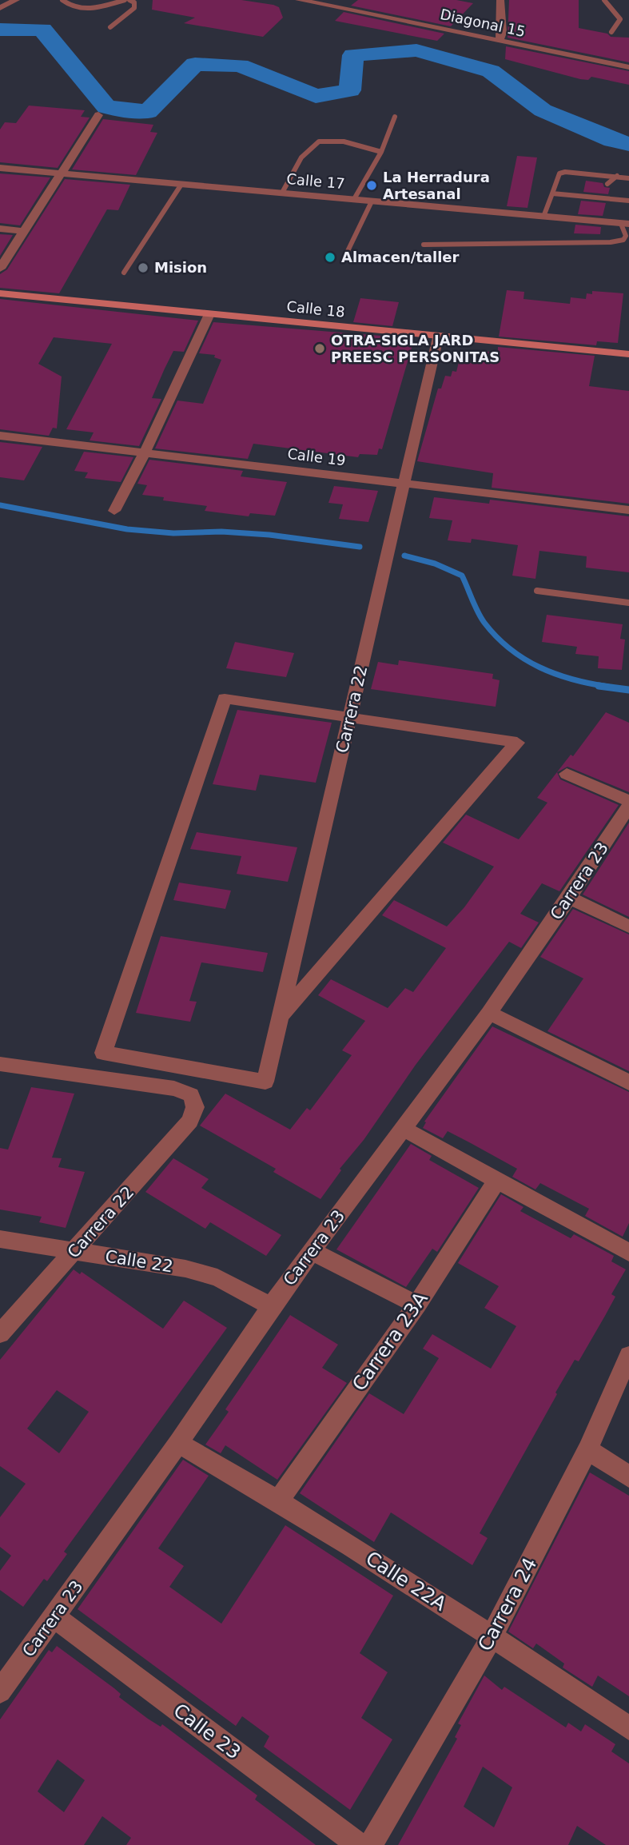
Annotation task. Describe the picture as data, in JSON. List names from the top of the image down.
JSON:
{
  "streets": {
    "street": [
      "Diagonal 15",
      "Calle 17",
      "Calle 18",
      "Calle 19",
      "Carrera 22",
      "Carrera 23",
      "Calle 22",
      "Carrera 23A",
      "Calle 22A",
      "Carrera 24",
      "Calle 23"
    ]
  },
  "crossings": [
    ["Calle 18", "Carrera 22"],
    ["Calle 19", "Carrera 22"],
    ["Carrera 22", "Calle 22"],
    ["Carrera 23", "Calle 22"],
    ["Carrera 23", "Calle 22A"],
    ["Carrera 23", "Calle 23"],
    ["Carrera 23A", "Calle 22A"],
    ["Calle 22A", "Carrera 24"]
  ],
  "places": [
    "La Herradura Artesanal",
    "Almacen/taller",
    "Mision",
    "OTRA-SIGLA JARD PREESC PERSONITAS"
  ]
}
